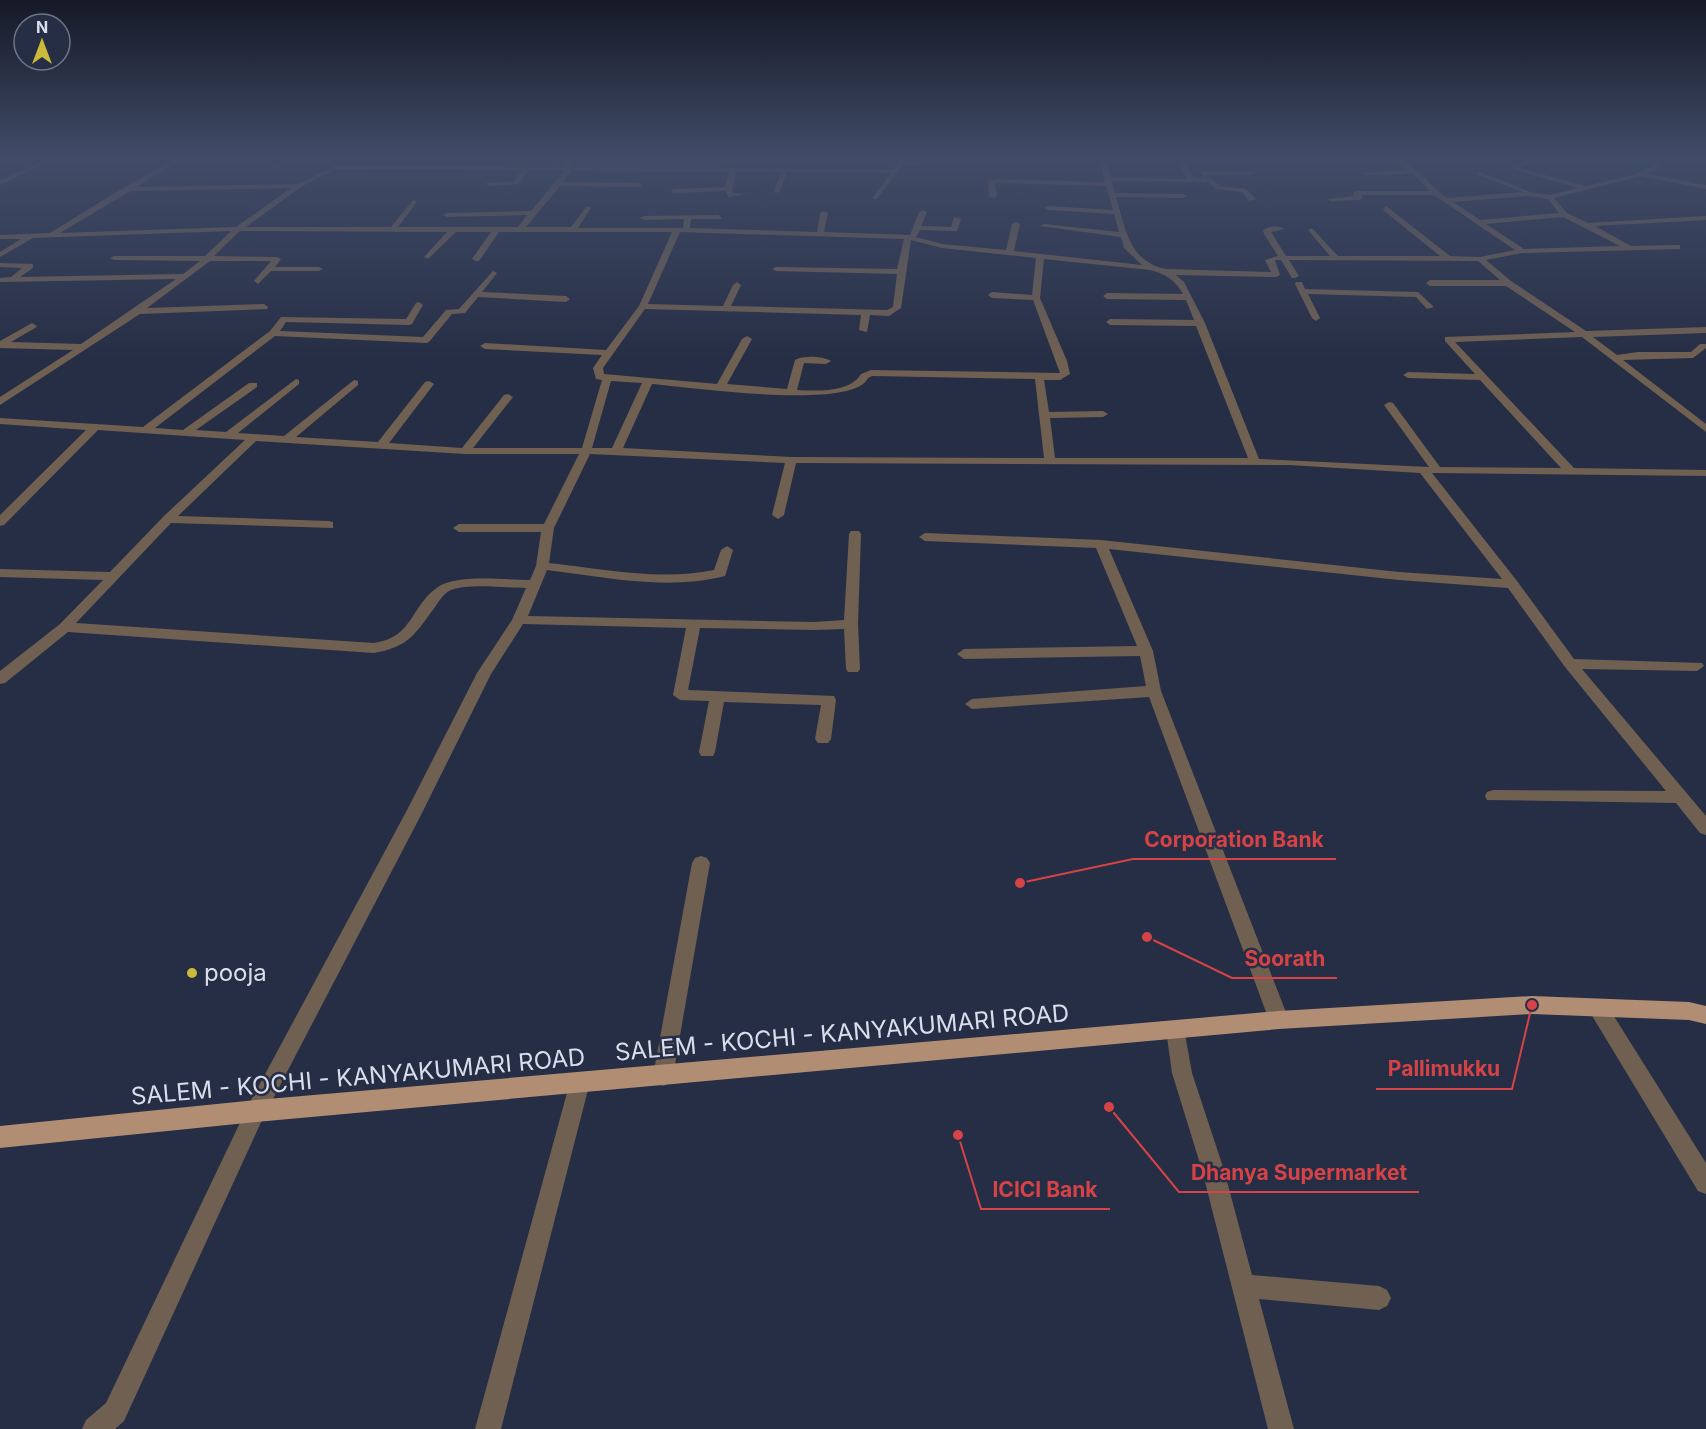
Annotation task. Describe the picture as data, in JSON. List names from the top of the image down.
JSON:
{
  "streets": {
    "main road": ["SALEM - KOCHI - KANYAKUMARI ROAD"]
  },
  "places": [
    "Corporation Bank",
    "Soorath",
    "pooja",
    "Pallimukku",
    "Dhanya Supermarket",
    "ICICI Bank"
  ],
  "north": "top"
}
